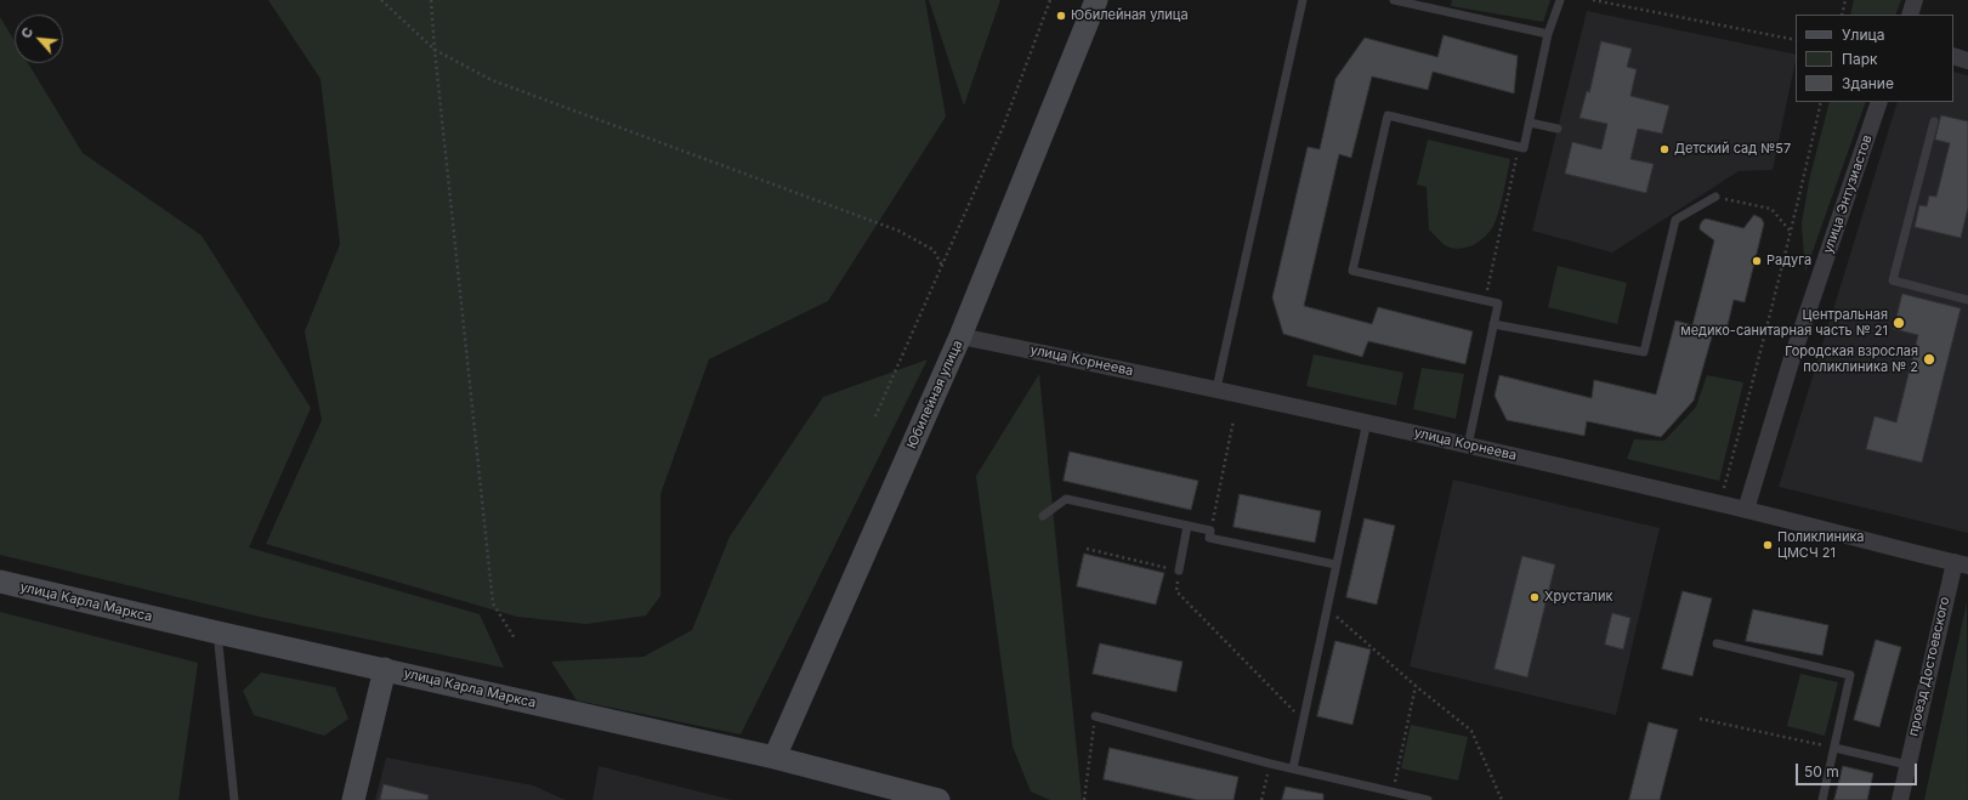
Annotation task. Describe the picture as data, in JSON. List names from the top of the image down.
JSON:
{
  "streets": {
    "main road": ["Юбилейная улица", "улица Карла Маркса"],
    "street": ["улица Энтузиастов", "улица Корнеева", "проезд Достоевского"]
  },
  "crossings": [
    ["улица Энтузиастов", "улица Корнеева"],
    ["улица Корнеева", "Юбилейная улица"],
    ["улица Корнеева", "проезд Достоевского"],
    ["Юбилейная улица", "улица Карла Маркса"]
  ],
  "places": [
    "Юбилейная улица",
    "Детский сад №57",
    "Радуга",
    "Центральная медико-санитарная часть № 21",
    "Городская взрослая поликлиника № 2",
    "Поликлиника ЦМСЧ 21",
    "Хрусталик"
  ],
  "legend": ["Улица", "Парк", "Здание"],
  "scale_bar": "50 m",
  "north": "top left"
}
